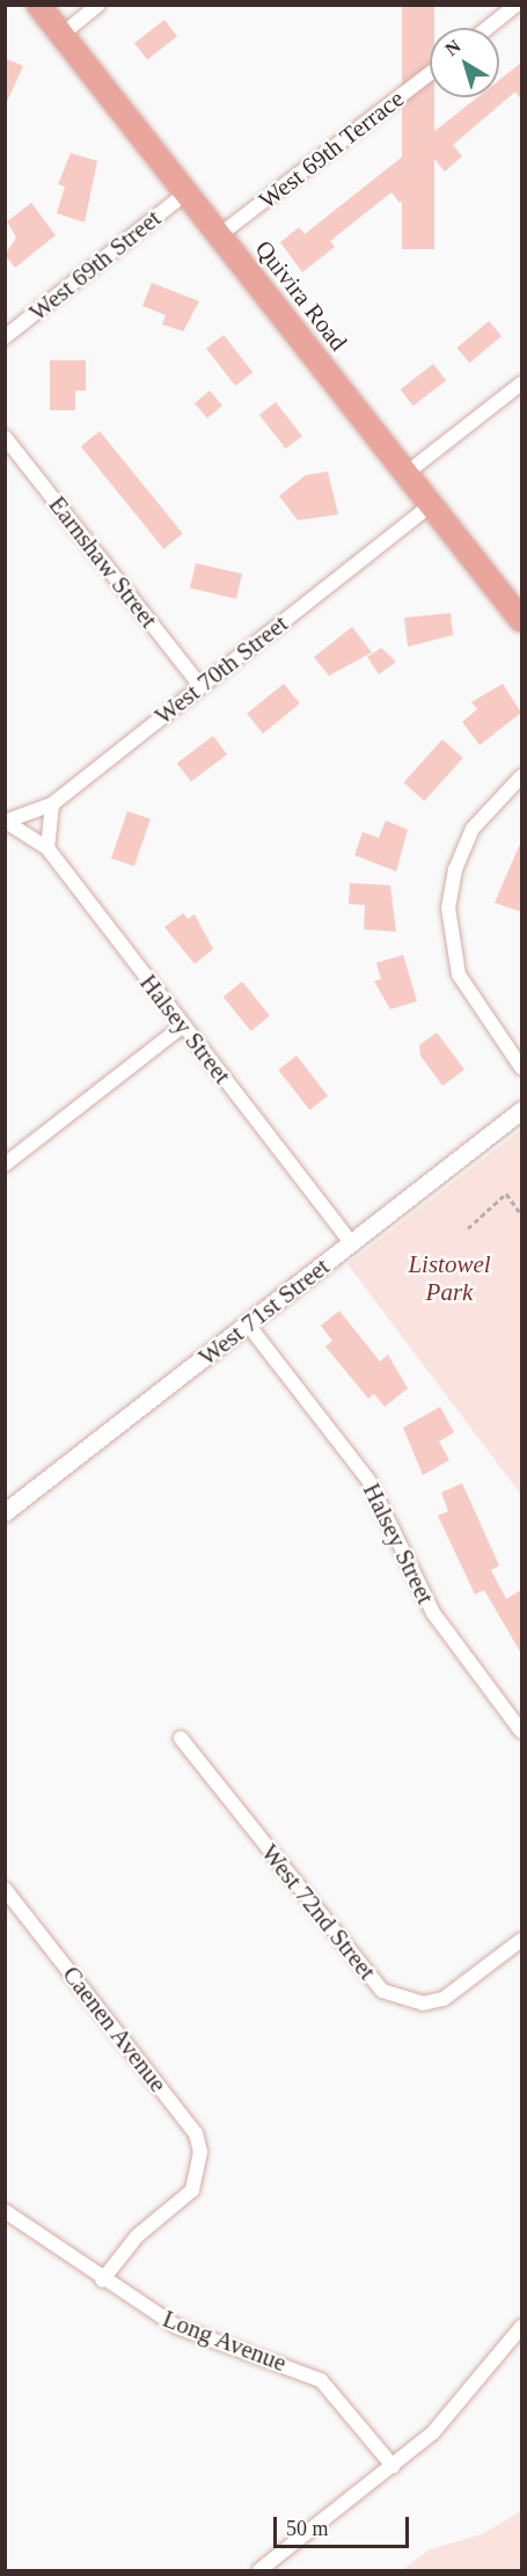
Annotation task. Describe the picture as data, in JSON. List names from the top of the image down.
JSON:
{
  "streets": {
    "main road": ["Quivira Road"],
    "street": [
      "West 69th Terrace",
      "West 69th Street",
      "Earnshaw Street",
      "West 70th Street",
      "Halsey Street",
      "West 71st Street",
      "West 72nd Street",
      "Caenen Avenue",
      "Long Avenue"
    ]
  },
  "crossings": [
    ["West 69th Terrace", "Quivira Road"],
    ["West 69th Street", "Quivira Road"],
    ["Quivira Road", "West 70th Street"],
    ["Earnshaw Street", "West 70th Street"],
    ["West 70th Street", "Halsey Street"],
    ["Halsey Street", "West 71st Street"],
    ["Caenen Avenue", "Long Avenue"]
  ],
  "parks": ["Listowel Park"],
  "scale_bar": "50 m",
  "north": "top left"
}
